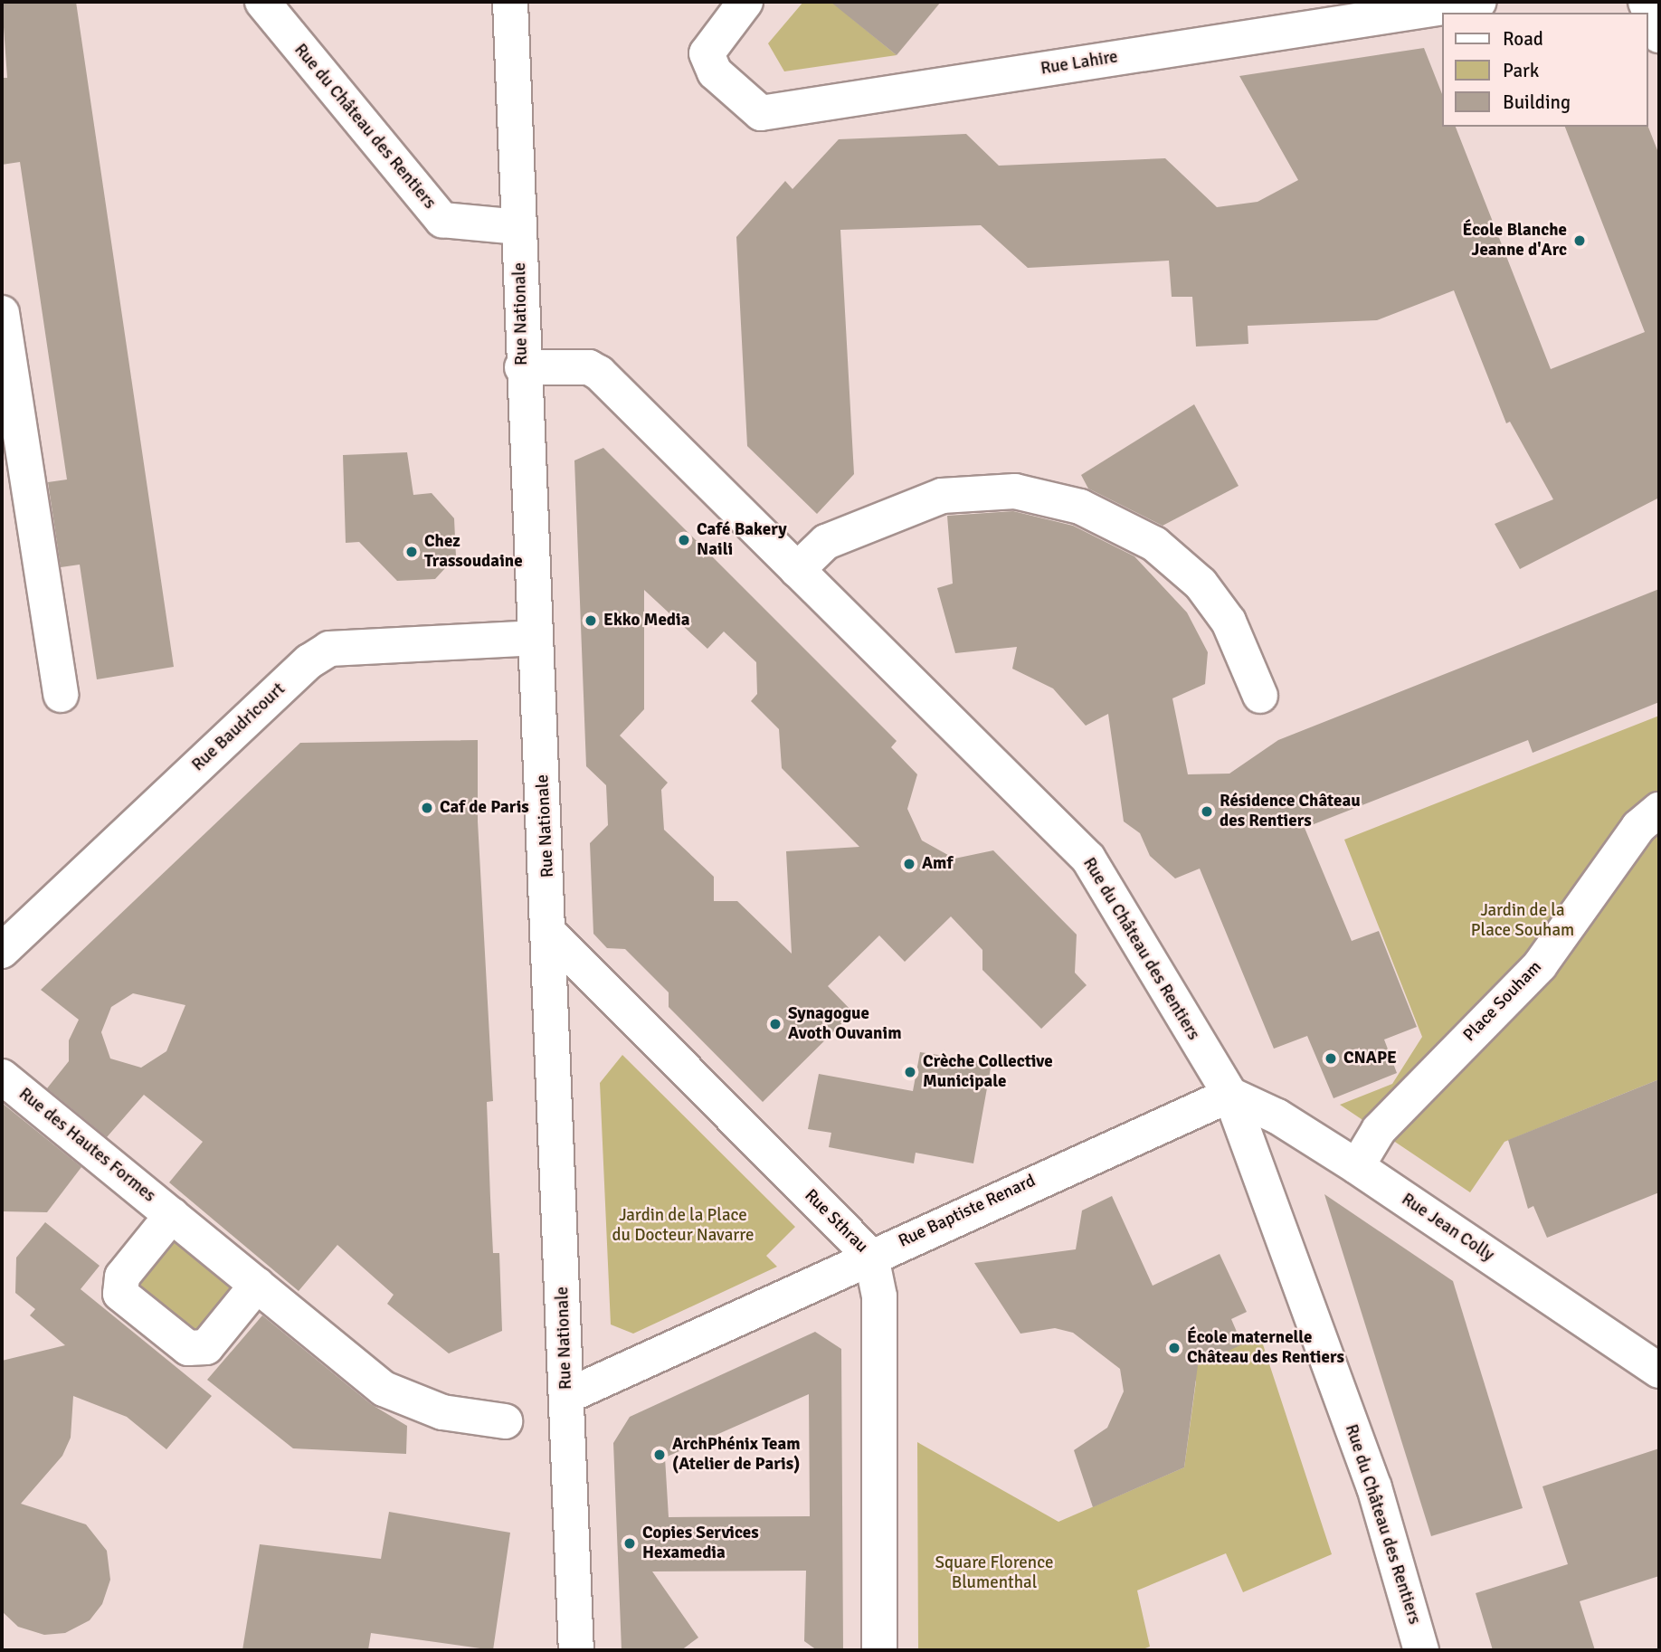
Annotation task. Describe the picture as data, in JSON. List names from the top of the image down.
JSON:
{
  "streets": {
    "street": [
      "Rue Lahire",
      "Rue du Château des Rentiers",
      "Rue Nationale",
      "Rue Baudricourt",
      "Place Souham",
      "Rue des Hautes Formes",
      "Rue Baptiste Renard",
      "Rue Sthrau",
      "Rue Jean Colly"
    ]
  },
  "crossings": [
    ["Rue du Château des Rentiers", "Rue Nationale"],
    ["Rue du Château des Rentiers", "Rue Baptiste Renard"],
    ["Rue du Château des Rentiers", "Rue Jean Colly"],
    ["Rue Nationale", "Rue Baudricourt"],
    ["Rue Nationale", "Rue Baptiste Renard"],
    ["Rue Nationale", "Rue Sthrau"],
    ["Rue Baptiste Renard", "Rue Sthrau"],
    ["Rue Baptiste Renard", "Rue Jean Colly"]
  ],
  "parks": ["Jardin de la Place Souham", "Jardin de la Place du Docteur Navarre", "Square Florence Blumenthal"],
  "places": [
    "École Blanche Jeanne d'Arc",
    "Café Bakery Naili",
    "Chez Trassoudaine",
    "Ekko Media",
    "Caf de Paris",
    "Résidence Château des Rentiers",
    "Amf",
    "Synagogue Avoth Ouvanim",
    "CNAPE",
    "Crèche Collective Municipale",
    "École maternelle Château des Rentiers",
    "ArchPhénix Team (Atelier de Paris)",
    "Copies Services Hexamedia"
  ],
  "legend": ["Road", "Park", "Building"]
}
